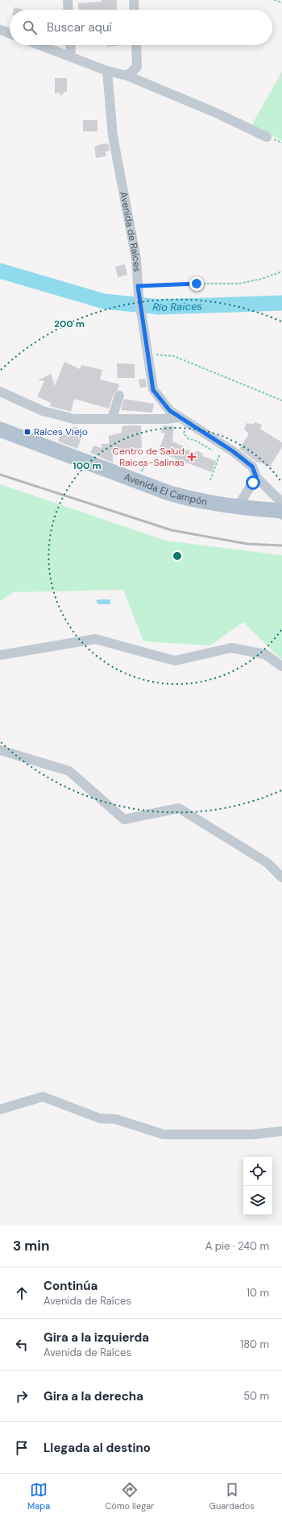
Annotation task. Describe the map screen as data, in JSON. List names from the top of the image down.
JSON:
{
  "streets": {
    "main road": ["Avenida El Campón"],
    "street": ["Avenida de Raíces"]
  },
  "crossings": [
    ["Avenida de Raíces", "Avenida El Campón"]
  ],
  "water": ["Río Raices"],
  "places": {
    "transit": ["Raíces Viejo"],
    "health": ["Centro de Salud Raices-Salinas"]
  },
  "page": {
    "search": "Buscar aquí",
    "heading": ["3 min", "A pie · 240 m"],
    "list": [
      ["Continúa", "Avenida de Raíces", "10 m"],
      ["Gira a la izquierda", "Avenida de Raíces", "180 m"],
      ["Gira a la derecha", "50 m"],
      "Llegada al destino"
    ],
    "nav": ["Mapa", "Cómo llegar", "Guardados"]
  },
  "rings": ["200 m", "100 m"]
}
